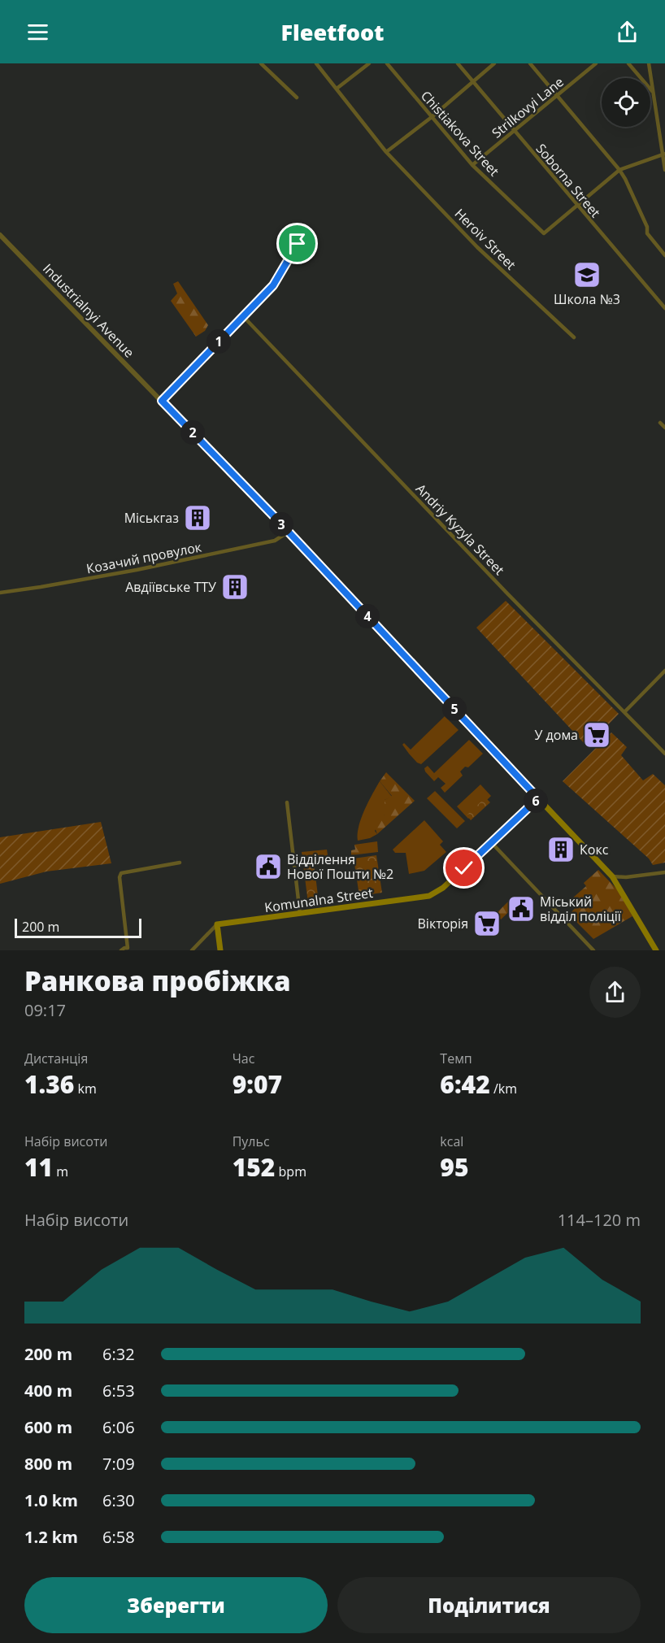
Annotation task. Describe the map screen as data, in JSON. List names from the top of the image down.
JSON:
{
  "streets": {
    "main road": ["Komunalna Street"],
    "street": [
      "Strilkovyi Lane",
      "Chistiakova Street",
      "Soborna Street",
      "Heroiv Street",
      "Industrialnyi Avenue",
      "Andriy Kyzyla Street",
      "Козачий провулок"
    ]
  },
  "crossings": [
    ["Strilkovyi Lane", "Chistiakova Street"],
    ["Strilkovyi Lane", "Soborna Street"],
    ["Chistiakova Street", "Soborna Street"],
    ["Industrialnyi Avenue", "Козачий провулок"],
    ["Industrialnyi Avenue", "Komunalna Street"]
  ],
  "places": {
    "school or university": ["Школа №3"],
    "building": ["Міськгаз", "Авдіївське ТТУ", "Кокс"],
    "supermarket": ["У дома", "Вікторія"],
    "public building": ["Відділення Нової Пошти №2", "Міський відділ поліції"]
  },
  "scale_bar": "200 m",
  "page": {
    "header": "Fleetfoot",
    "pins": [
      "1",
      "2",
      "3",
      "4",
      "5",
      "6"
    ],
    "scale": "200 m",
    "heading": ["Ранкова пробіжка", "09:17"],
    "stats": [
      ["Дистанція", "1.36 km"],
      ["Час", "9:07"],
      ["Темп", "6:42 /km"],
      ["Набір висоти", "11 m"],
      ["Пульс", "152 bpm"],
      ["kcal", "95"]
    ],
    "chart": ["Набір висоти", "114–120 m"],
    "list": [
      {
        "name": "200 m",
        "note": "6:32"
      },
      {
        "name": "400 m",
        "note": "6:53"
      },
      {
        "name": "600 m",
        "note": "6:06"
      },
      {
        "name": "800 m",
        "note": "7:09"
      },
      {
        "name": "1.0 km",
        "note": "6:30"
      },
      {
        "name": "1.2 km",
        "note": "6:58"
      }
    ],
    "buttons": ["Зберегти", "Поділитися"]
  }
}
